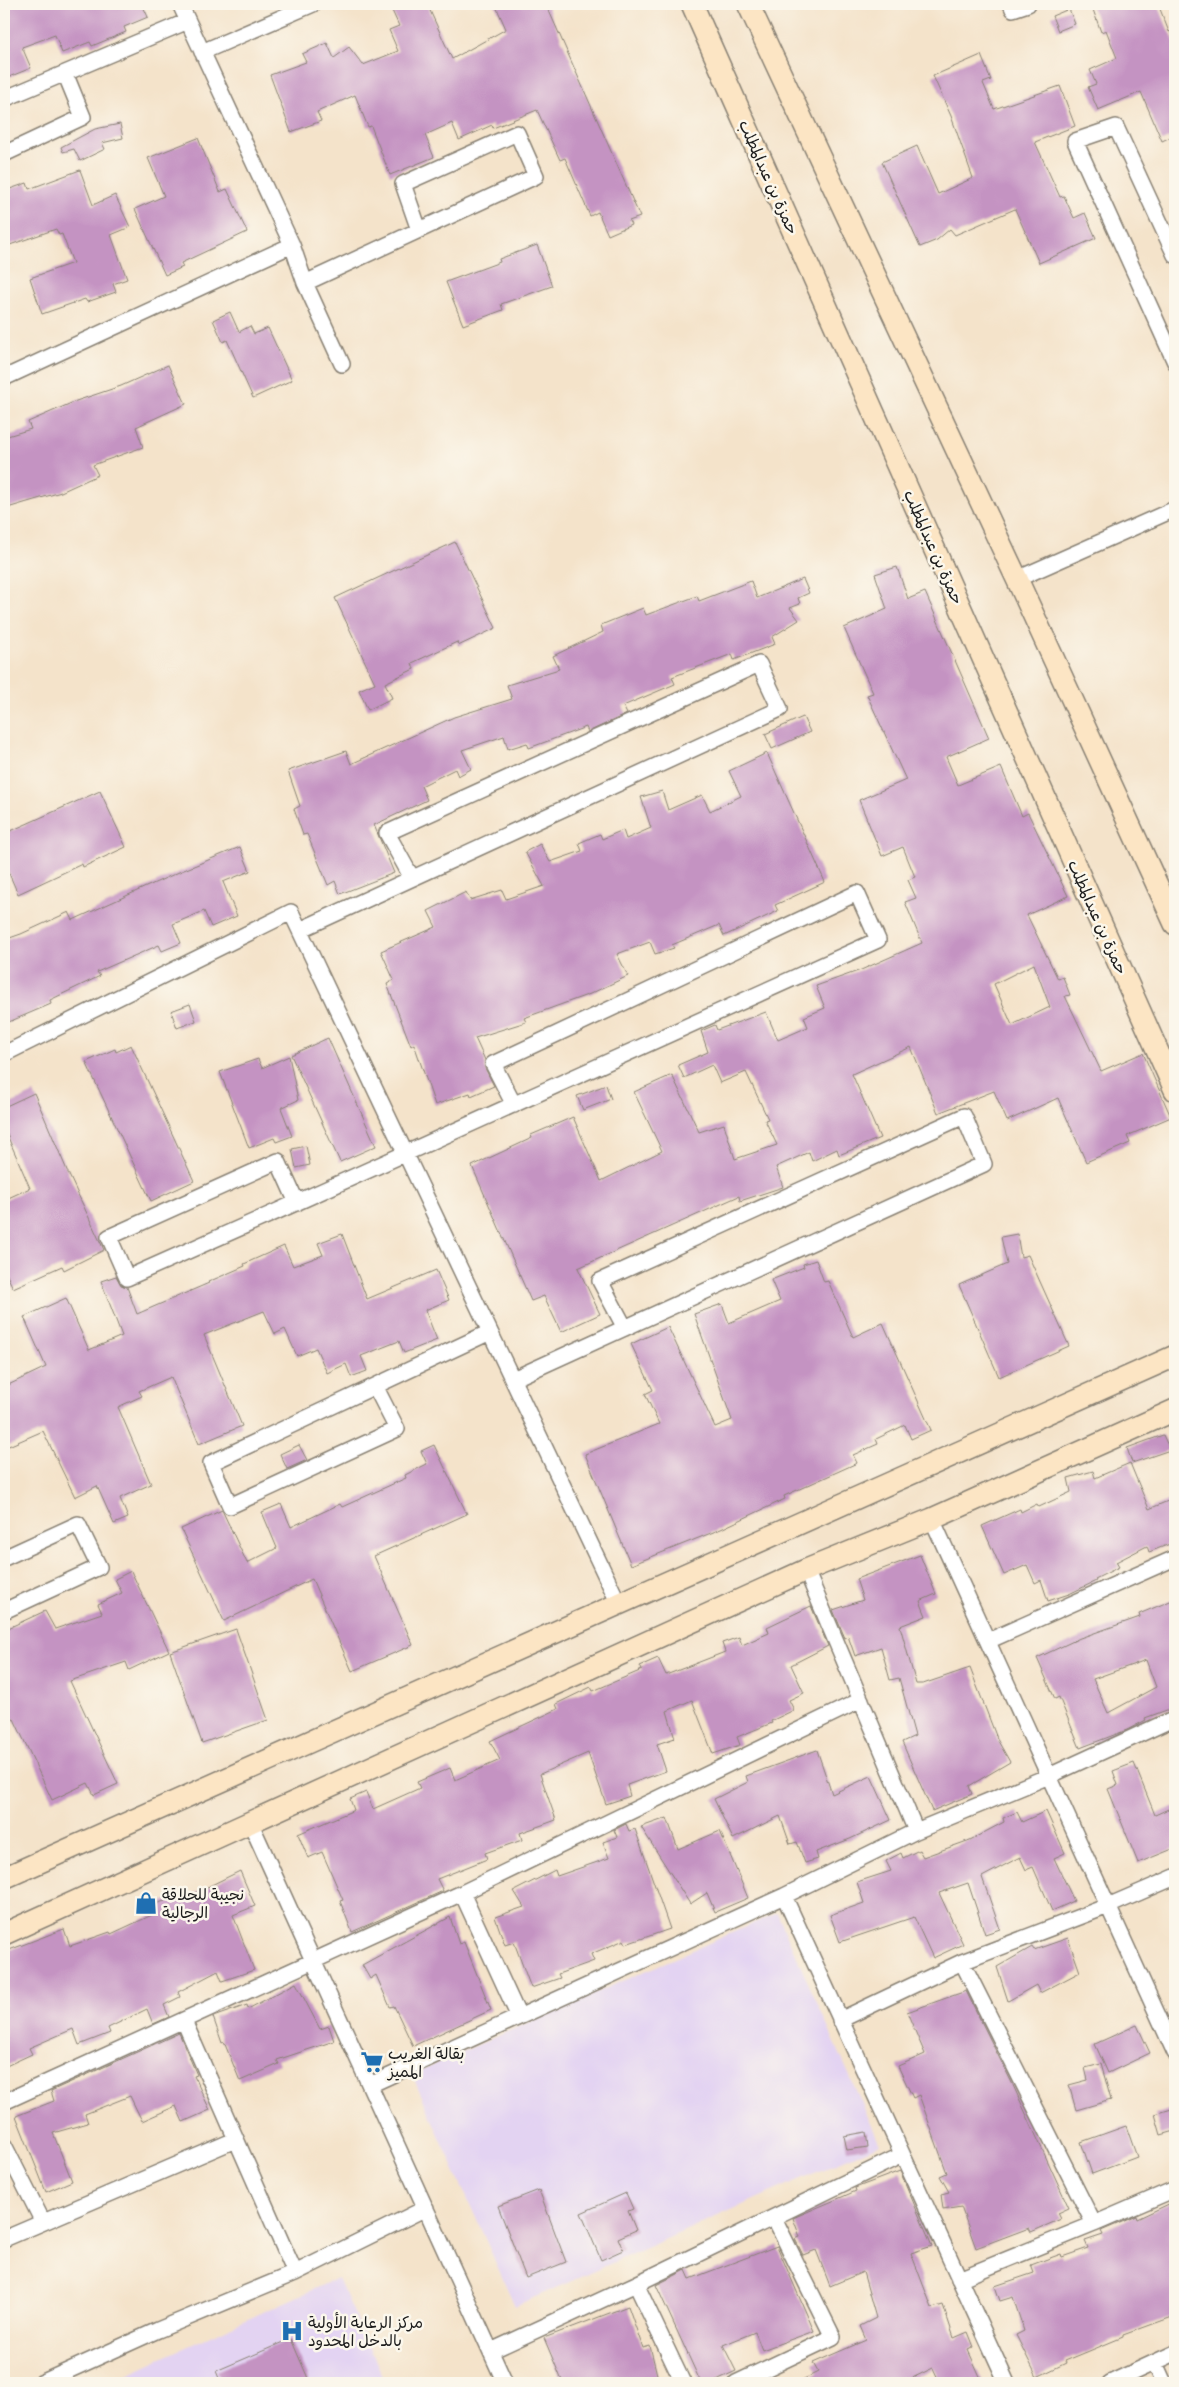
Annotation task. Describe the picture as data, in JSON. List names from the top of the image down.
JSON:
{
  "streets": {
    "street": ["حمزة بن عبدالمطلب"]
  },
  "places": {
    "shop": ["نجيبة للحلاقة الرجالية"],
    "supermarket": ["بقالة الغريب المميز"],
    "hospital": ["مركز الرعاية الأولية بالدخل المحدود"]
  }
}
